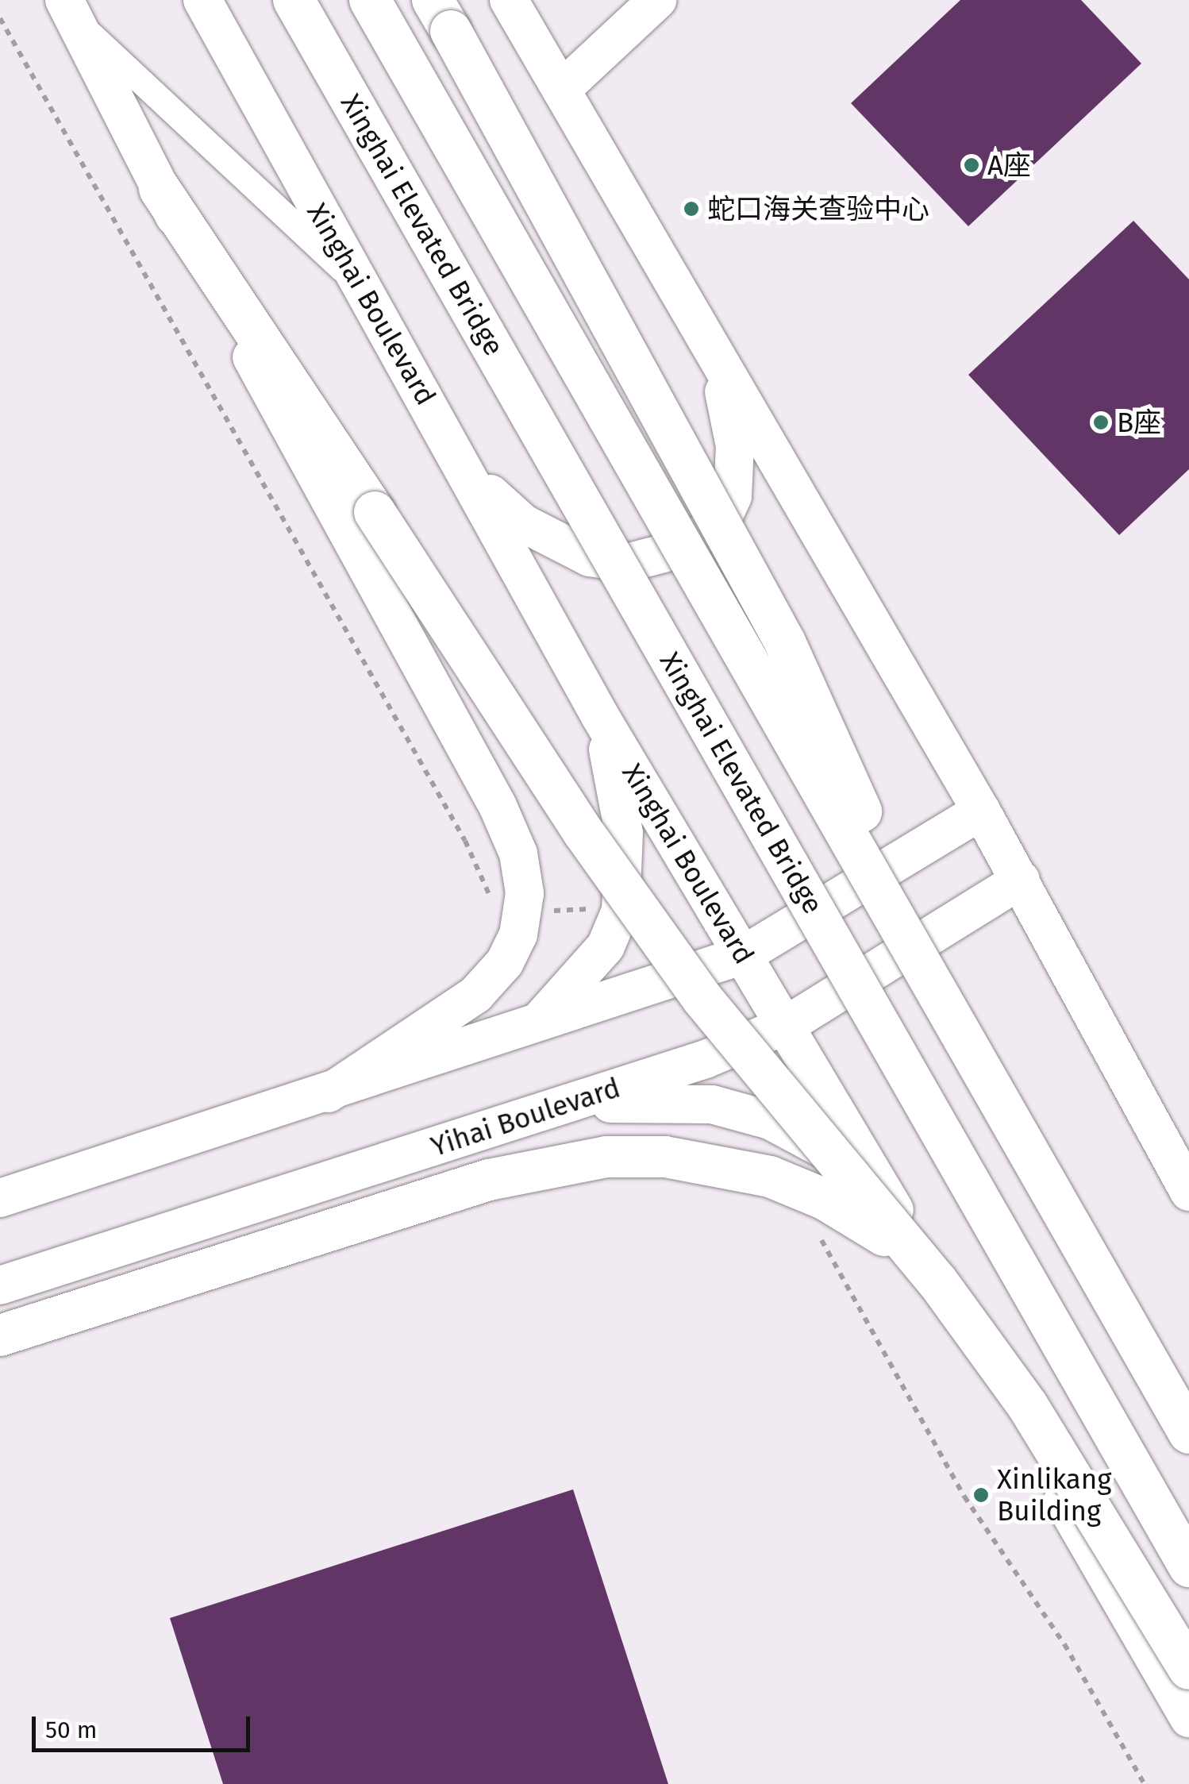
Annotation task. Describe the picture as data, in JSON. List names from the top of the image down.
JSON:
{
  "streets": {
    "main road": ["Xinghai Elevated Bridge", "Xinghai Boulevard", "Yihai Boulevard"]
  },
  "crossings": [
    ["Xinghai Boulevard", "Yihai Boulevard"]
  ],
  "places": [
    "A座",
    "蛇口海关查验中心",
    "B座",
    "Xinlikang Building"
  ],
  "scale_bar": "50 m"
}
